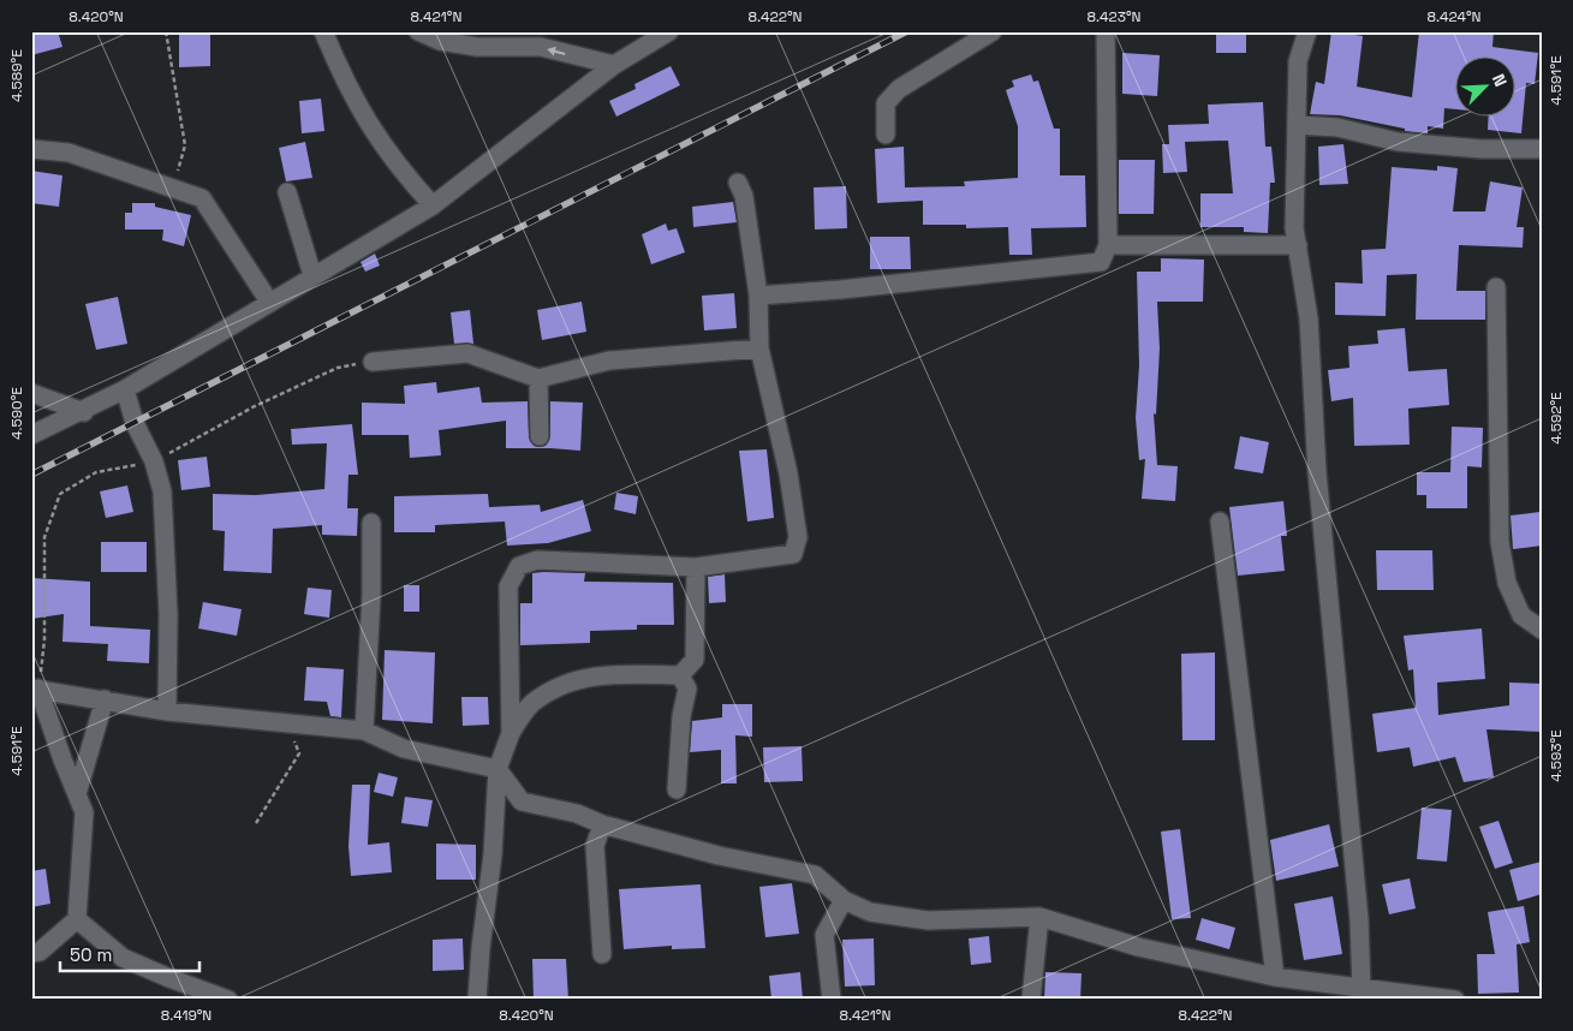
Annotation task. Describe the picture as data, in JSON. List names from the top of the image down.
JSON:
{
  "scale_bar": "50 m",
  "north": "top right",
  "coordinates": [
    "8.420°N",
    "8.421°N",
    "8.422°N",
    "8.423°N",
    "8.424°N",
    "4.589°E",
    "4.591°E",
    "4.590°E",
    "4.592°E",
    "4.593°E",
    "8.419°N"
  ]
}
